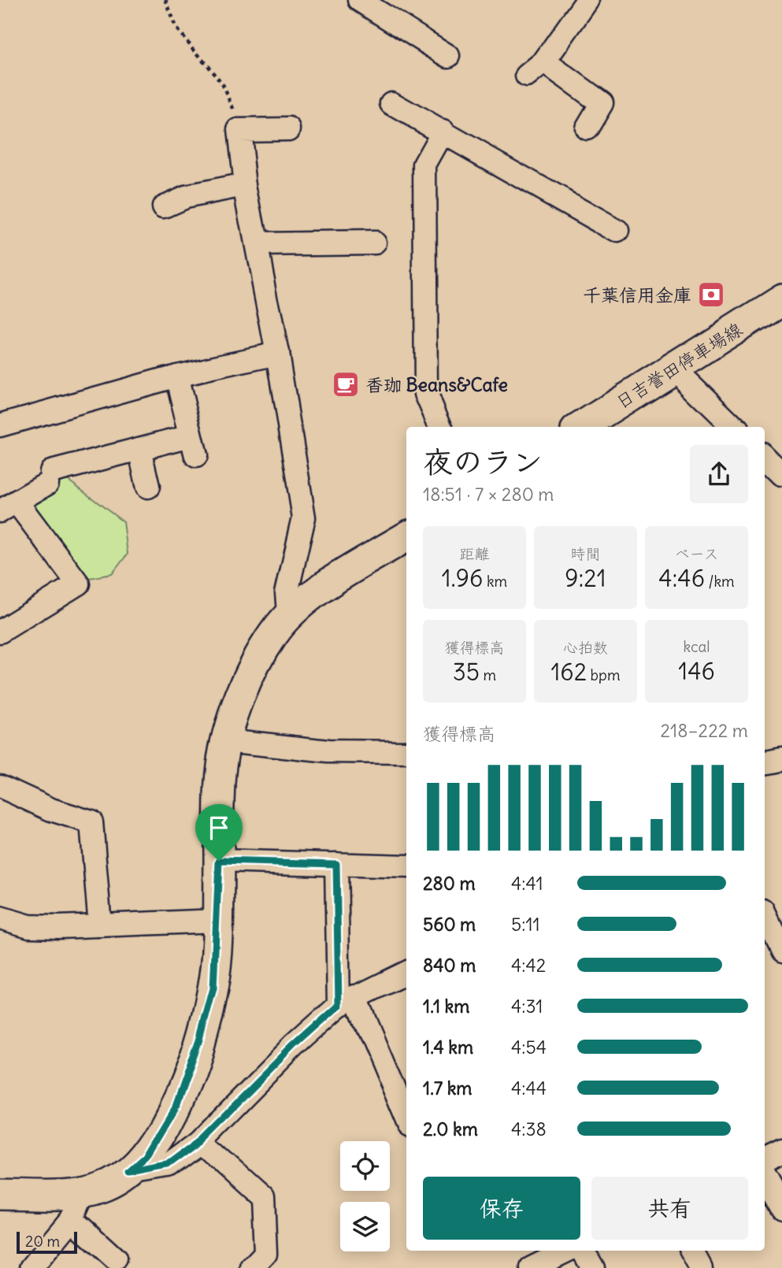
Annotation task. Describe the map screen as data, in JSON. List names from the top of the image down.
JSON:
{
  "streets": {
    "main road": ["日吉誉田停車場線"]
  },
  "places": {
    "bank": ["千葉信用金庫"],
    "cafe": ["香珈 Beans&Cafe"]
  },
  "scale_bar": "20 m",
  "page": {
    "heading": ["夜のラン", "18:51 · 7 × 280 m"],
    "stats": [
      ["距離", "1.96 km"],
      ["時間", "9:21"],
      ["ペース", "4:46 /km"],
      ["獲得標高", "35 m"],
      ["心拍数", "162 bpm"],
      ["kcal", "146"]
    ],
    "chart": ["獲得標高", "218–222 m"],
    "list": [
      {
        "name": "280 m",
        "note": "4:41"
      },
      {
        "name": "560 m",
        "note": "5:11"
      },
      {
        "name": "840 m",
        "note": "4:42"
      },
      {
        "name": "1.1 km",
        "note": "4:31"
      },
      {
        "name": "1.4 km",
        "note": "4:54"
      },
      {
        "name": "1.7 km",
        "note": "4:44"
      },
      {
        "name": "2.0 km",
        "note": "4:38"
      }
    ],
    "buttons": ["保存", "共有"],
    "scale": "20 m"
  }
}
